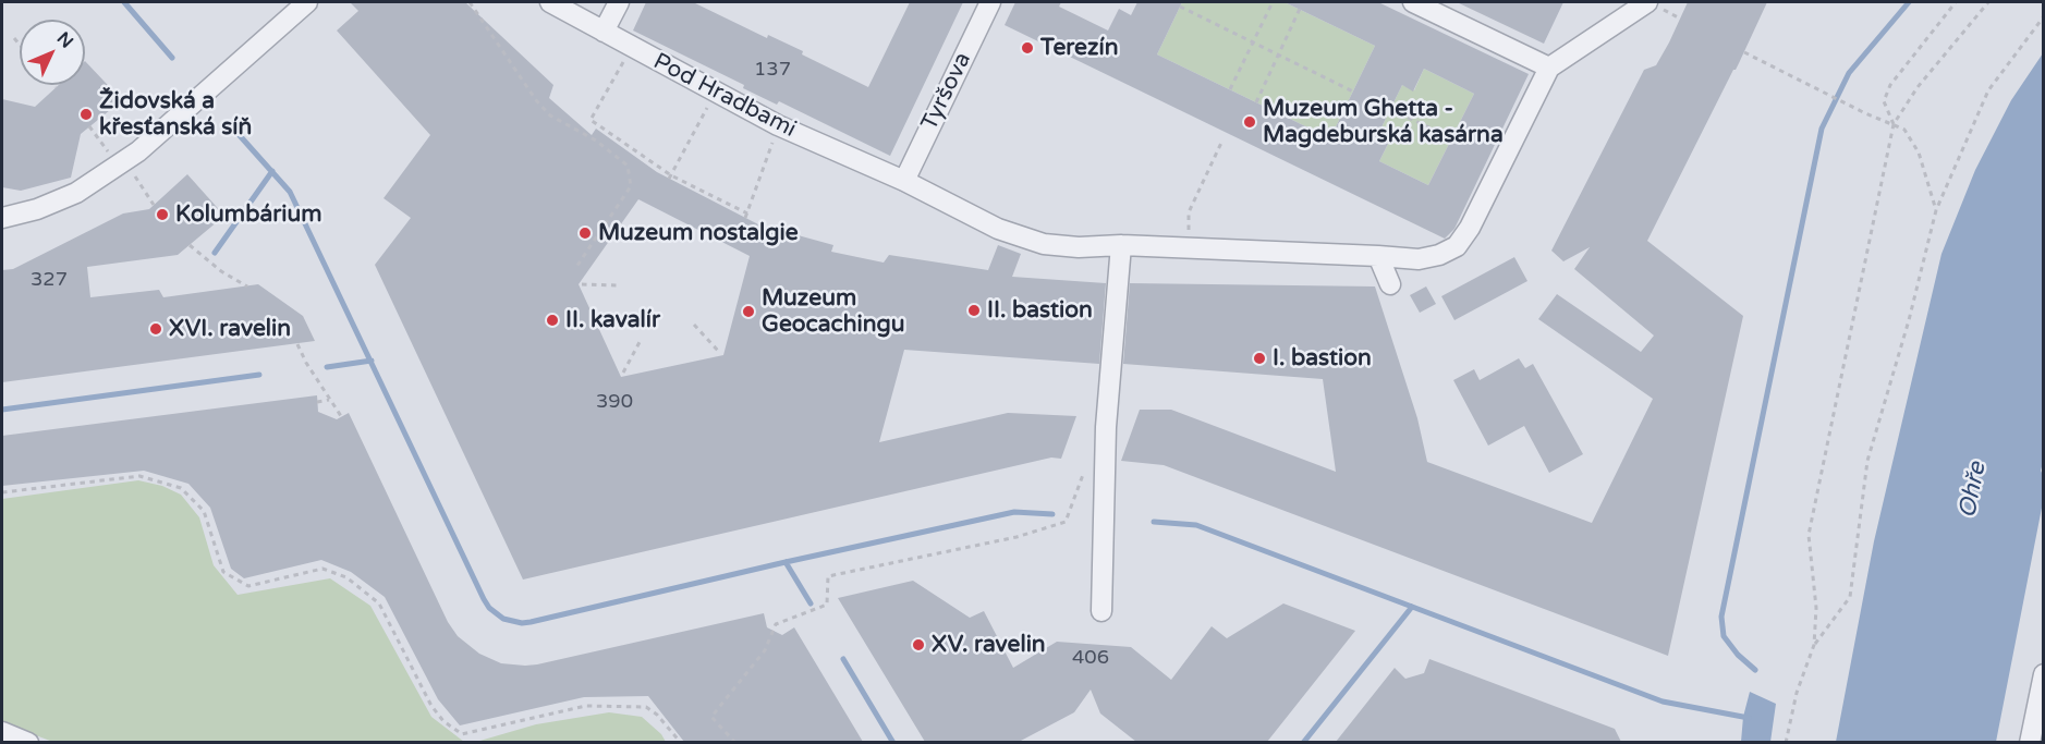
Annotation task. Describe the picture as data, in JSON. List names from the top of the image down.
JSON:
{
  "streets": {
    "street": ["Tyršova", "Pod Hradbami"]
  },
  "crossings": [
    ["Tyršova", "Pod Hradbami"]
  ],
  "water": ["Ohře"],
  "places": [
    "Terezín",
    "Židovská a křesťanská síň",
    "Muzeum Ghetta - Magdeburská kasárna",
    "Kolumbárium",
    "Muzeum nostalgie",
    "II. bastion",
    "Muzeum Geocachingu",
    "II. kavalír",
    "XVI. ravelin",
    "I. bastion",
    "XV. ravelin"
  ],
  "house_numbers": [
    "137",
    "327",
    "390",
    "406"
  ],
  "north": "top right"
}
